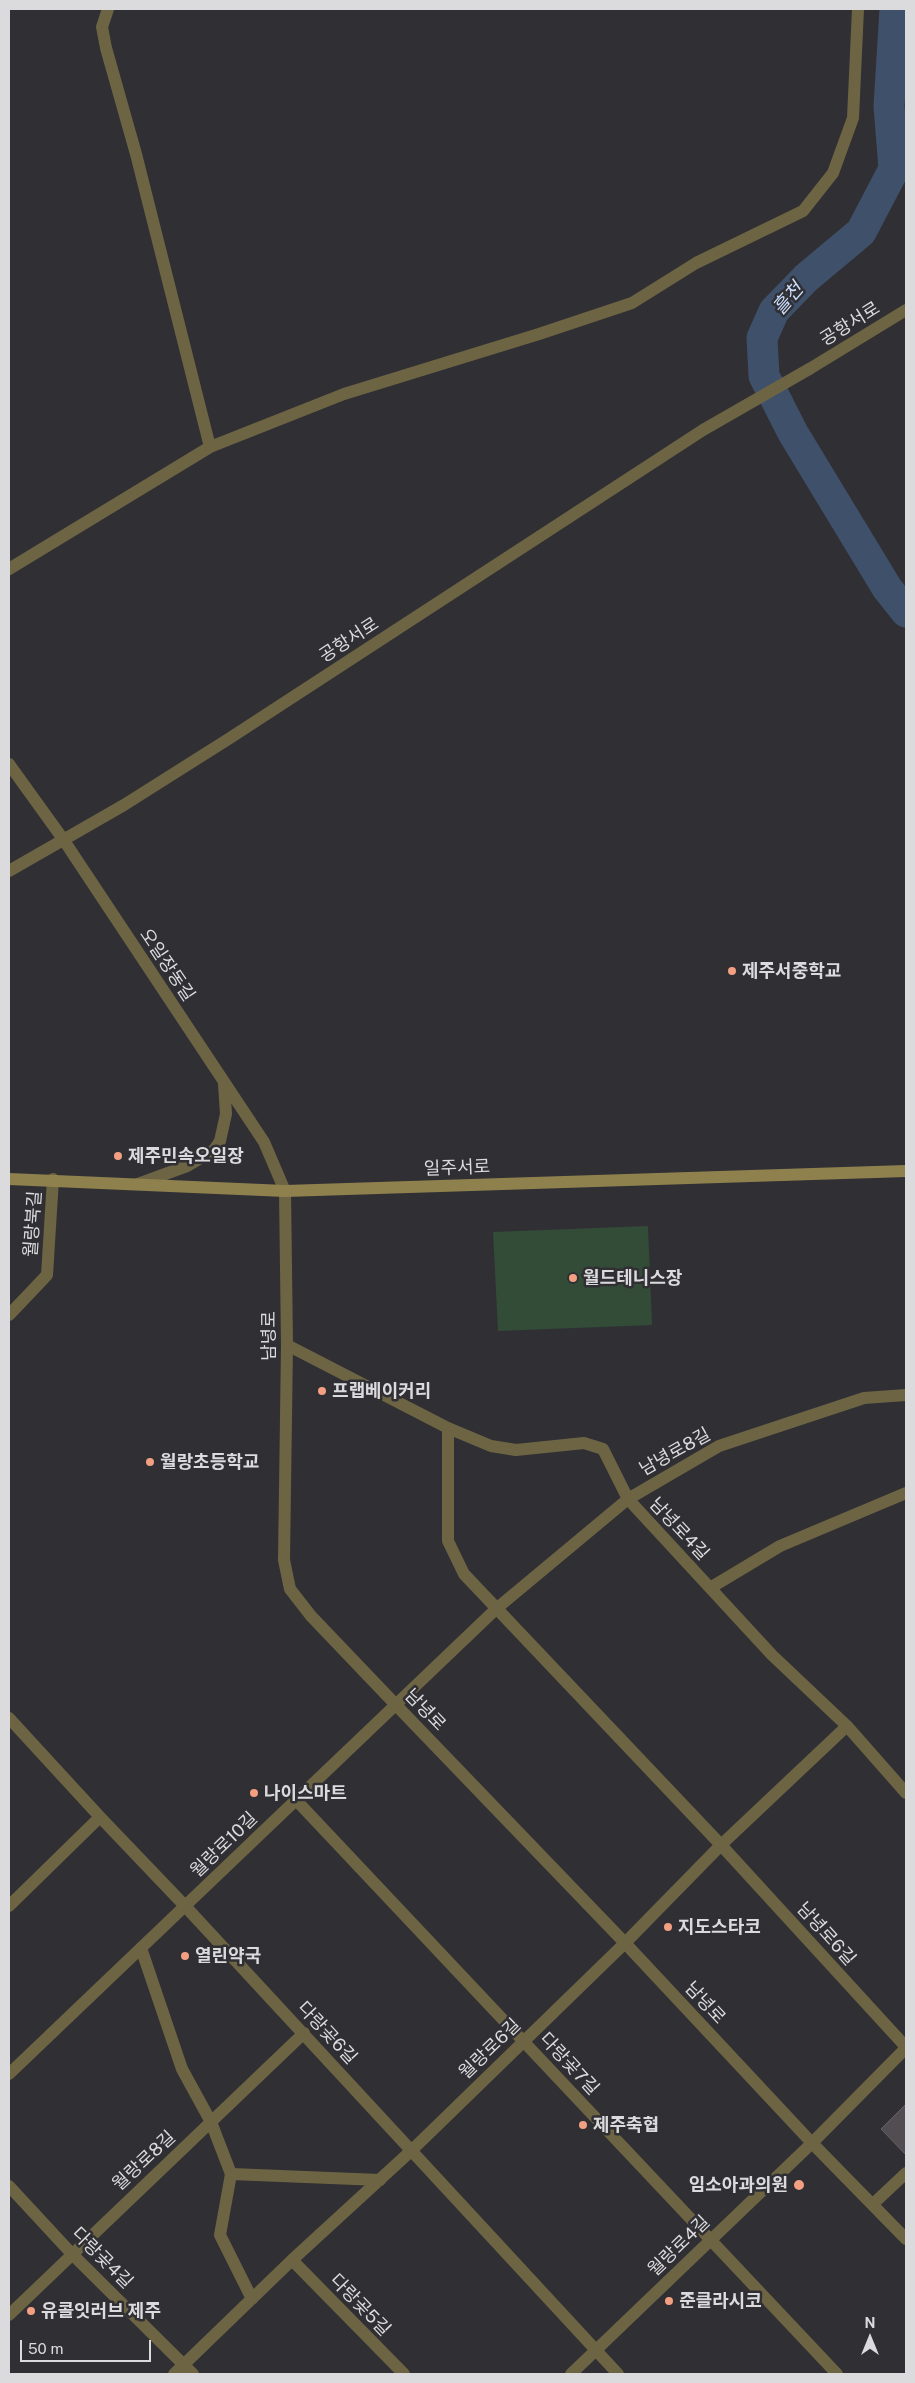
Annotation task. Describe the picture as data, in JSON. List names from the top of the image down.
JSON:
{
  "streets": {
    "main road": ["일주서로"],
    "street": [
      "공항서로",
      "오일장동길",
      "월랑북길",
      "남녕로",
      "남녕로8길",
      "남녕로4길",
      "월랑로10길",
      "남녕로6길",
      "다랑곶6길",
      "월랑로6길",
      "다랑곶7길",
      "월랑로8길",
      "월랑로4길",
      "다랑곶4길",
      "다랑곶5길"
    ]
  },
  "crossings": [
    ["공항서로", "오일장동길"],
    ["오일장동길", "일주서로"],
    ["오일장동길", "남녕로"],
    ["일주서로", "월랑북길"],
    ["일주서로", "남녕로"],
    ["남녕로", "남녕로8길"],
    ["남녕로", "남녕로4길"],
    ["남녕로", "월랑로10길"],
    ["남녕로", "월랑로6길"],
    ["남녕로", "월랑로4길"],
    ["남녕로8길", "남녕로4길"],
    ["남녕로8길", "월랑로10길"],
    ["남녕로8길", "남녕로6길"],
    ["월랑로10길", "다랑곶6길"],
    ["월랑로10길", "다랑곶7길"],
    ["다랑곶6길", "월랑로6길"],
    ["다랑곶6길", "월랑로8길"],
    ["다랑곶6길", "월랑로4길"],
    ["월랑로6길", "다랑곶7길"],
    ["월랑로6길", "다랑곶4길"],
    ["월랑로6길", "다랑곶5길"],
    ["다랑곶7길", "월랑로4길"],
    ["월랑로8길", "다랑곶4길"]
  ],
  "water": ["흘천"],
  "places": [
    "제주서중학교",
    "제주민속오일장",
    "월드테니스장",
    "프랩베이커리",
    "월랑초등학교",
    "나이스마트",
    "지도스타코",
    "열린약국",
    "제주축협",
    "임소아과의원",
    "준클라시코",
    "유콜잇러브 제주"
  ],
  "scale_bar": "50 m",
  "north": "top"
}
